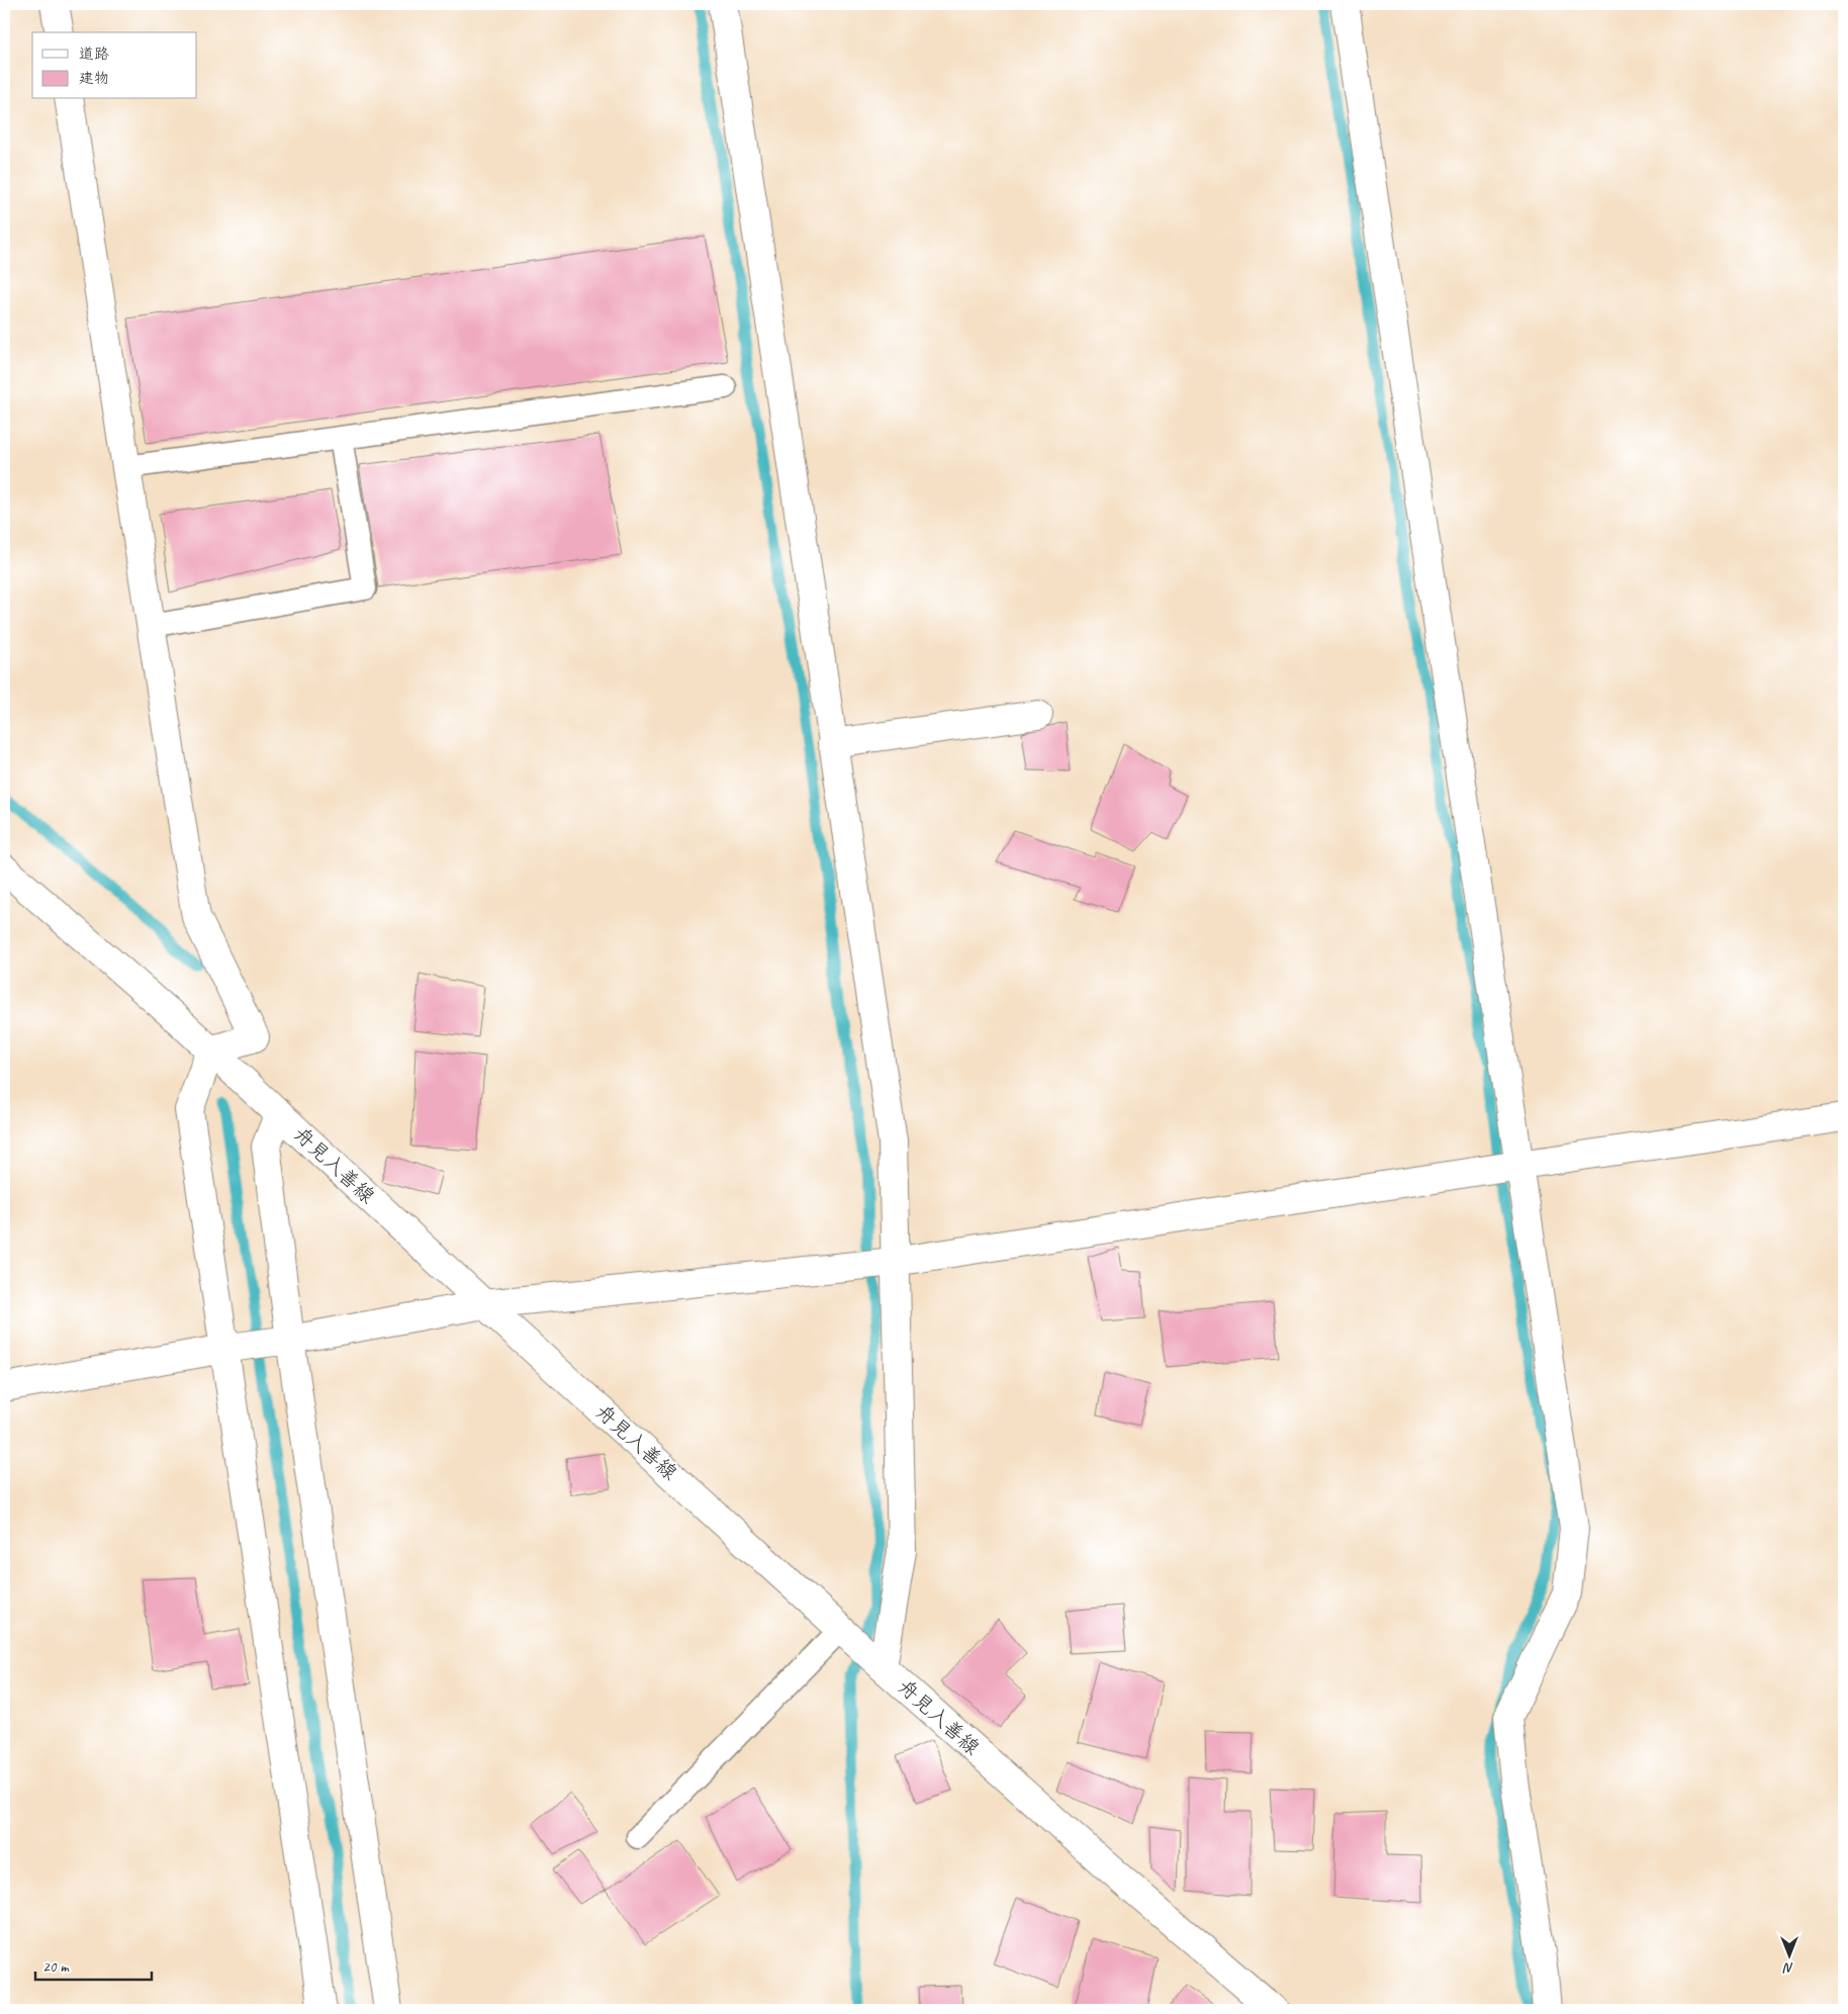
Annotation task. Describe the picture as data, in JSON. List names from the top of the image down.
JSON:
{
  "streets": {
    "street": ["舟見入善線"]
  },
  "legend": ["道路", "建物"],
  "scale_bar": "20 m",
  "north": "bottom"
}
